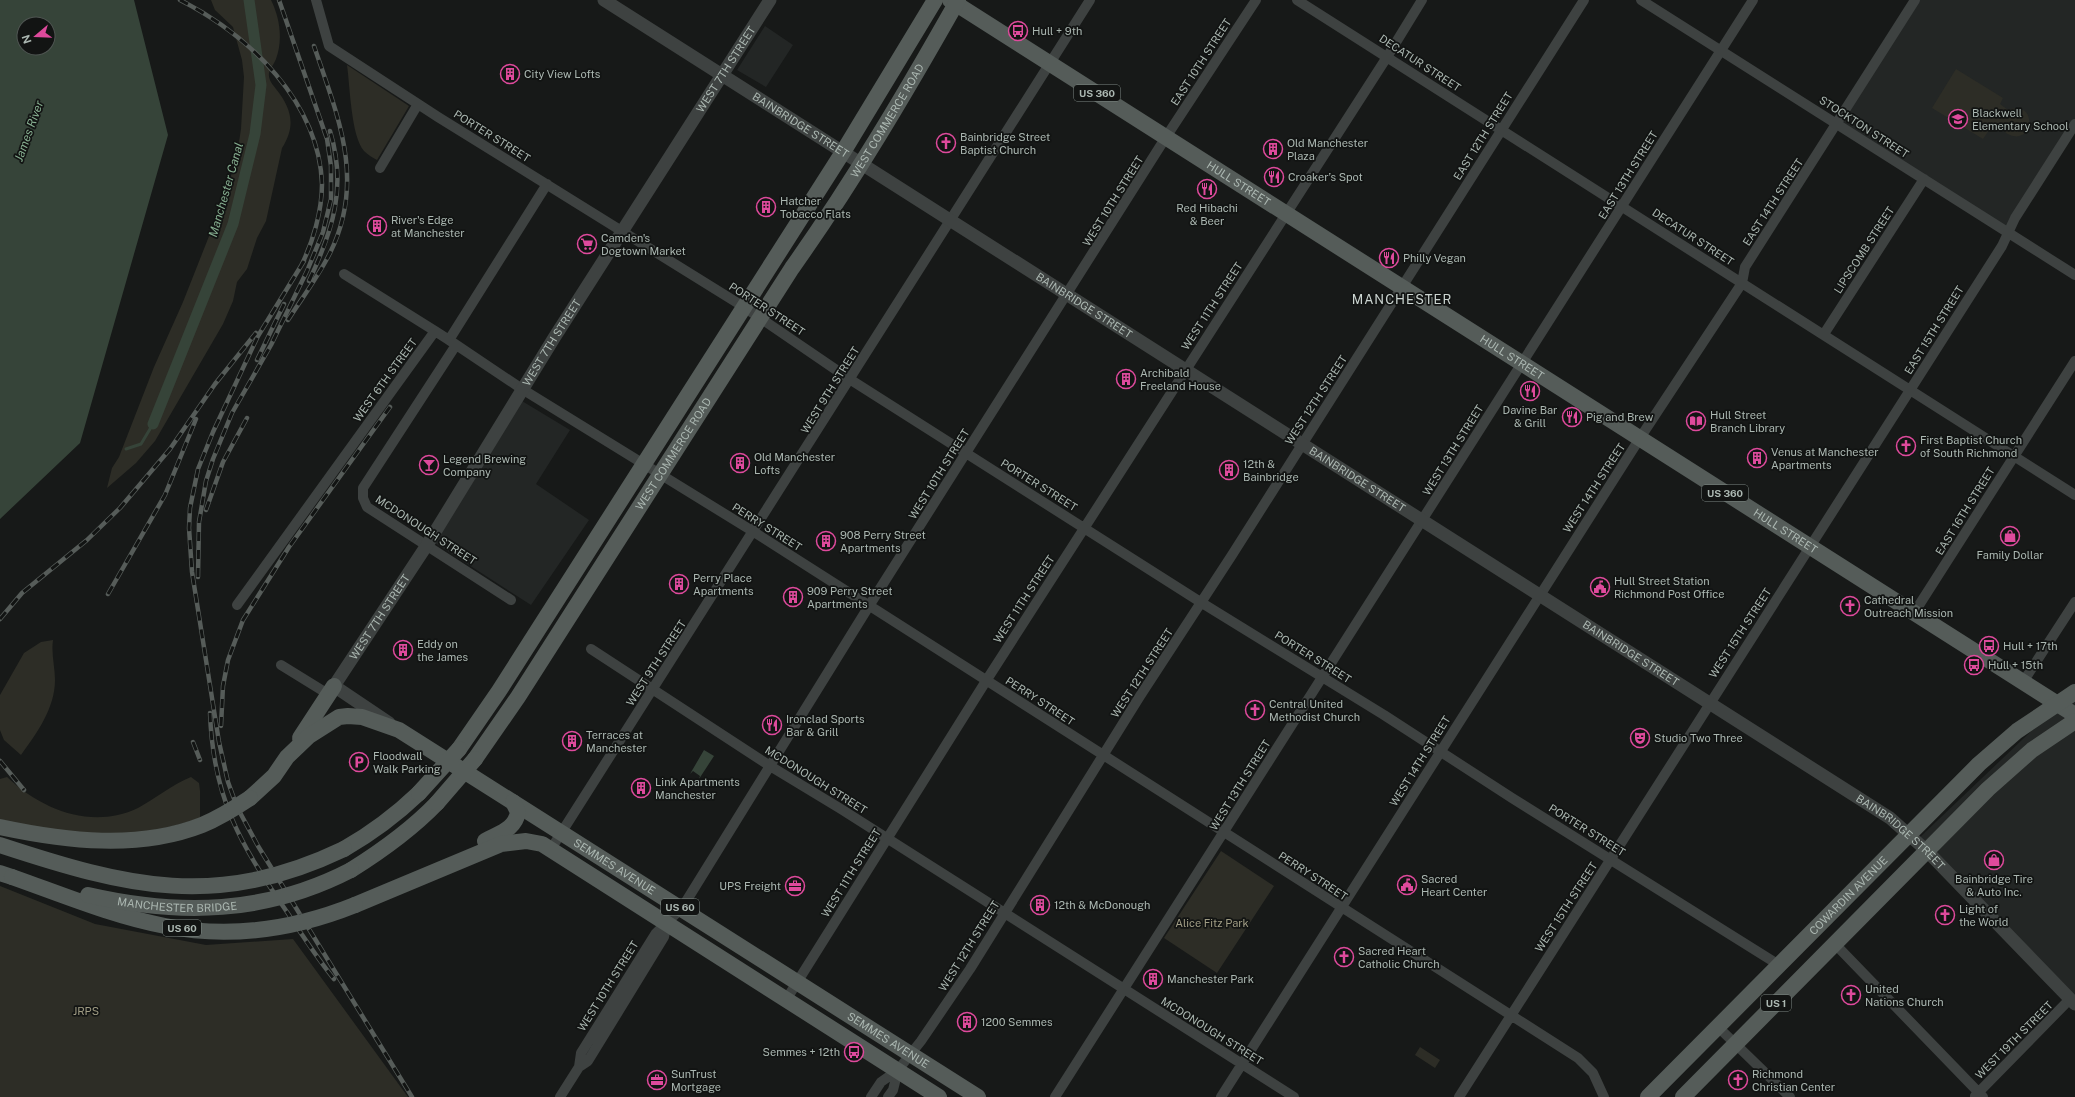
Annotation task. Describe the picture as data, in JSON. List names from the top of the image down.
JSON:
{
  "streets": {
    "main road": [
      "US 360",
      "WEST COMMERCE ROAD",
      "HULL STREET",
      "SEMMES AVENUE",
      "COWARDIN AVENUE",
      "MANCHESTER BRIDGE",
      "US 60",
      "US 1"
    ],
    "street": [
      "EAST 10TH STREET",
      "DECATUR STREET",
      "WEST 7TH STREET",
      "BAINBRIDGE STREET",
      "STOCKTON STREET",
      "PORTER STREET",
      "EAST 12TH STREET",
      "EAST 13TH STREET",
      "WEST 10TH STREET",
      "EAST 14TH STREET",
      "LIPSCOMB STREET",
      "WEST 11TH STREET",
      "EAST 15TH STREET",
      "WEST 6TH STREET",
      "WEST 9TH STREET",
      "WEST 12TH STREET",
      "WEST 13TH STREET",
      "WEST 14TH STREET",
      "EAST 16TH STREET",
      "PERRY STREET",
      "MCDONOUGH STREET",
      "WEST 15TH STREET",
      "WEST 19TH STREET"
    ]
  },
  "crossings": [
    ["EAST 10TH STREET", "HULL STREET"],
    ["EAST 10TH STREET", "WEST 10TH STREET"],
    ["DECATUR STREET", "EAST 12TH STREET"],
    ["DECATUR STREET", "EAST 13TH STREET"],
    ["DECATUR STREET", "EAST 14TH STREET"],
    ["DECATUR STREET", "LIPSCOMB STREET"],
    ["DECATUR STREET", "WEST 11TH STREET"],
    ["DECATUR STREET", "EAST 15TH STREET"],
    ["DECATUR STREET", "EAST 16TH STREET"],
    ["WEST 7TH STREET", "BAINBRIDGE STREET"],
    ["WEST 7TH STREET", "PORTER STREET"],
    ["WEST 7TH STREET", "PERRY STREET"],
    ["WEST 7TH STREET", "MCDONOUGH STREET"],
    ["WEST 7TH STREET", "SEMMES AVENUE"],
    ["WEST COMMERCE ROAD", "BAINBRIDGE STREET"],
    ["WEST COMMERCE ROAD", "PORTER STREET"],
    ["WEST COMMERCE ROAD", "HULL STREET"],
    ["WEST COMMERCE ROAD", "PERRY STREET"],
    ["WEST COMMERCE ROAD", "MANCHESTER BRIDGE"],
    ["BAINBRIDGE STREET", "WEST 10TH STREET"],
    ["BAINBRIDGE STREET", "WEST 11TH STREET"],
    ["BAINBRIDGE STREET", "WEST 9TH STREET"],
    ["BAINBRIDGE STREET", "WEST 12TH STREET"],
    ["BAINBRIDGE STREET", "WEST 13TH STREET"],
    ["BAINBRIDGE STREET", "WEST 14TH STREET"],
    ["BAINBRIDGE STREET", "WEST 15TH STREET"],
    ["BAINBRIDGE STREET", "COWARDIN AVENUE"],
    ["BAINBRIDGE STREET", "US 1"],
    ["BAINBRIDGE STREET", "WEST 19TH STREET"],
    ["STOCKTON STREET", "EAST 13TH STREET"],
    ["STOCKTON STREET", "EAST 14TH STREET"],
    ["STOCKTON STREET", "LIPSCOMB STREET"],
    ["STOCKTON STREET", "EAST 15TH STREET"],
    ["PORTER STREET", "WEST 10TH STREET"],
    ["PORTER STREET", "WEST 11TH STREET"],
    ["PORTER STREET", "WEST 9TH STREET"],
    ["PORTER STREET", "WEST 12TH STREET"],
    ["PORTER STREET", "WEST 13TH STREET"],
    ["PORTER STREET", "WEST 14TH STREET"],
    ["PORTER STREET", "WEST 15TH STREET"],
    ["PORTER STREET", "COWARDIN AVENUE"],
    ["EAST 12TH STREET", "HULL STREET"],
    ["EAST 12TH STREET", "WEST 12TH STREET"],
    ["EAST 13TH STREET", "HULL STREET"],
    ["EAST 13TH STREET", "WEST 13TH STREET"],
    ["HULL STREET", "WEST 10TH STREET"],
    ["HULL STREET", "EAST 14TH STREET"],
    ["HULL STREET", "WEST 11TH STREET"],
    ["HULL STREET", "EAST 15TH STREET"],
    ["HULL STREET", "WEST 9TH STREET"],
    ["HULL STREET", "WEST 12TH STREET"],
    ["HULL STREET", "WEST 13TH STREET"],
    ["HULL STREET", "WEST 14TH STREET"],
    ["HULL STREET", "EAST 16TH STREET"],
    ["HULL STREET", "WEST 15TH STREET"],
    ["HULL STREET", "COWARDIN AVENUE"],
    ["HULL STREET", "US 1"],
    ["WEST 10TH STREET", "PERRY STREET"],
    ["WEST 10TH STREET", "MCDONOUGH STREET"],
    ["WEST 10TH STREET", "SEMMES AVENUE"],
    ["EAST 14TH STREET", "WEST 14TH STREET"],
    ["WEST 11TH STREET", "PERRY STREET"],
    ["WEST 11TH STREET", "MCDONOUGH STREET"],
    ["WEST 11TH STREET", "SEMMES AVENUE"],
    ["EAST 15TH STREET", "WEST 15TH STREET"],
    ["WEST 9TH STREET", "PERRY STREET"],
    ["WEST 9TH STREET", "MCDONOUGH STREET"],
    ["WEST 9TH STREET", "SEMMES AVENUE"],
    ["WEST 9TH STREET", "US 60"],
    ["WEST 12TH STREET", "PERRY STREET"],
    ["WEST 12TH STREET", "MCDONOUGH STREET"],
    ["WEST 12TH STREET", "SEMMES AVENUE"],
    ["WEST 13TH STREET", "PERRY STREET"],
    ["WEST 13TH STREET", "MCDONOUGH STREET"],
    ["WEST 14TH STREET", "PERRY STREET"],
    ["WEST 14TH STREET", "MCDONOUGH STREET"],
    ["PERRY STREET", "MCDONOUGH STREET"],
    ["PERRY STREET", "WEST 15TH STREET"],
    ["SEMMES AVENUE", "US 60"],
    ["COWARDIN AVENUE", "US 1"],
    ["MANCHESTER BRIDGE", "US 60"]
  ],
  "districts": ["MANCHESTER"],
  "water": ["James River", "Manchester Canal"],
  "parks": ["Alice Fitz Park", "JRPS"],
  "places": {
    "bus stop": [
      "Hull + 9th",
      "Hull + 17th",
      "Hull + 15th",
      "Semmes + 12th"
    ],
    "building": [
      "City View Lofts",
      "Old Manchester Plaza",
      "Hatcher Tobacco Flats",
      "River's Edge at Manchester",
      "Archibald Freeland House",
      "Venus at Manchester Apartments",
      "Old Manchester Lofts",
      "12th & Bainbridge",
      "908 Perry Street Apartments",
      "Perry Place Apartments",
      "909 Perry Street Apartments",
      "Eddy on the James",
      "Terraces at Manchester",
      "Link Apartments Manchester",
      "12th & McDonough",
      "Manchester Park",
      "1200 Semmes"
    ],
    "school or university": ["Blackwell Elementary School"],
    "church": [
      "Bainbridge Street Baptist Church",
      "First Baptist Church of South Richmond",
      "Cathedral Outreach Mission",
      "Central United Methodist Church",
      "Light of the World",
      "Sacred Heart Catholic Church",
      "United Nations Church",
      "Richmond Christian Center"
    ],
    "restaurant": [
      "Croaker’s Spot",
      "Red Hibachi & Beer",
      "Philly Vegan",
      "Davine Bar & Grill",
      "Pig and Brew",
      "Ironclad Sports Bar & Grill"
    ],
    "supermarket": ["Camden's Dogtown Market"],
    "library": ["Hull Street Branch Library"],
    "bar": ["Legend Brewing Company"],
    "shop": ["Family Dollar", "Bainbridge Tire & Auto Inc."],
    "public building": ["Hull Street Station Richmond Post Office", "Sacred Heart Center"],
    "theatre": ["Studio Two Three"],
    "parking": ["Floodwall Walk Parking"],
    "office": ["UPS Freight", "SunTrust Mortgage"]
  },
  "north": "left"
}
